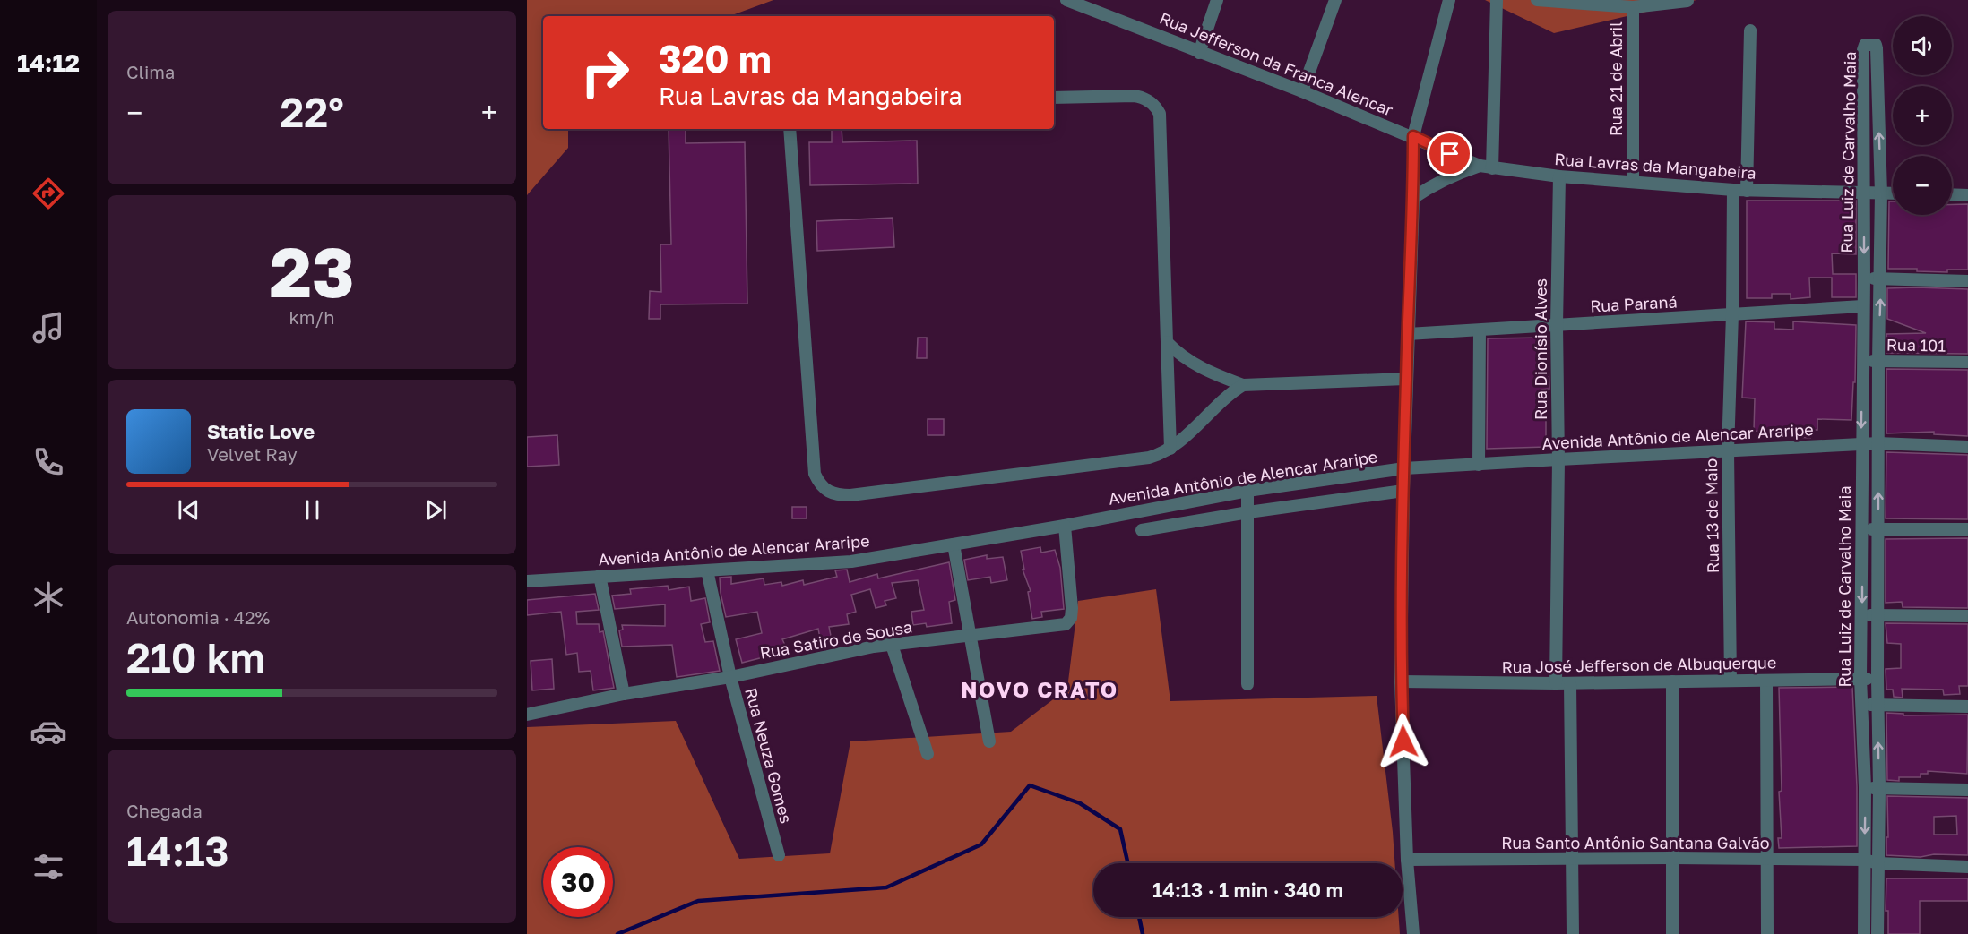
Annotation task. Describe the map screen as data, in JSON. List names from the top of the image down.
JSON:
{
  "streets": {
    "street": [
      "Rua Jefferson da Franca Alencar",
      "Rua 21 de Abril",
      "Rua Luiz de Carvalho Maia",
      "Rua Lavras da Mangabeira",
      "Rua Paraná",
      "Rua 101",
      "Rua Dionísio Alves",
      "Avenida Antônio de Alencar Araripe",
      "Rua 13 de Maio",
      "Rua Satiro de Sousa",
      "Rua José Jefferson de Albuquerque",
      "Rua Neuza Gomes",
      "Rua Santo Antônio Santana Galvão"
    ]
  },
  "crossings": [
    ["Rua Jefferson da Franca Alencar", "Rua Lavras da Mangabeira"],
    ["Rua 21 de Abril", "Rua Lavras da Mangabeira"],
    ["Rua Luiz de Carvalho Maia", "Rua Lavras da Mangabeira"],
    ["Rua Luiz de Carvalho Maia", "Rua Paraná"],
    ["Rua Luiz de Carvalho Maia", "Rua 101"],
    ["Rua Luiz de Carvalho Maia", "Avenida Antônio de Alencar Araripe"],
    ["Rua Luiz de Carvalho Maia", "Rua José Jefferson de Albuquerque"],
    ["Rua Luiz de Carvalho Maia", "Rua Santo Antônio Santana Galvão"],
    ["Rua Lavras da Mangabeira", "Rua Dionísio Alves"],
    ["Rua Lavras da Mangabeira", "Rua 13 de Maio"],
    ["Rua Paraná", "Rua Dionísio Alves"],
    ["Rua Paraná", "Rua 13 de Maio"],
    ["Rua Dionísio Alves", "Avenida Antônio de Alencar Araripe"],
    ["Rua Dionísio Alves", "Rua José Jefferson de Albuquerque"],
    ["Avenida Antônio de Alencar Araripe", "Rua 13 de Maio"],
    ["Avenida Antônio de Alencar Araripe", "Rua Satiro de Sousa"],
    ["Avenida Antônio de Alencar Araripe", "Rua Neuza Gomes"],
    ["Rua 13 de Maio", "Rua José Jefferson de Albuquerque"],
    ["Rua Satiro de Sousa", "Rua Neuza Gomes"]
  ],
  "districts": ["NOVO CRATO"],
  "page": {
    "tabs": "14:12",
    "tile": [
      "Clima",
      ["23", "km/h"],
      ["Autonomia · 42%", "210 km"],
      ["Chegada", "14:13"]
    ],
    "map_buttons": ["+", "−"],
    "turn": ["320 m", "Rua Lavras da Mangabeira"],
    "heat": ["−", "22°", "+"],
    "song": ["Static Love", "Velvet Ray"],
    "limit": "30",
    "trip": "14:13 · 1 min · 340 m"
  }
}
